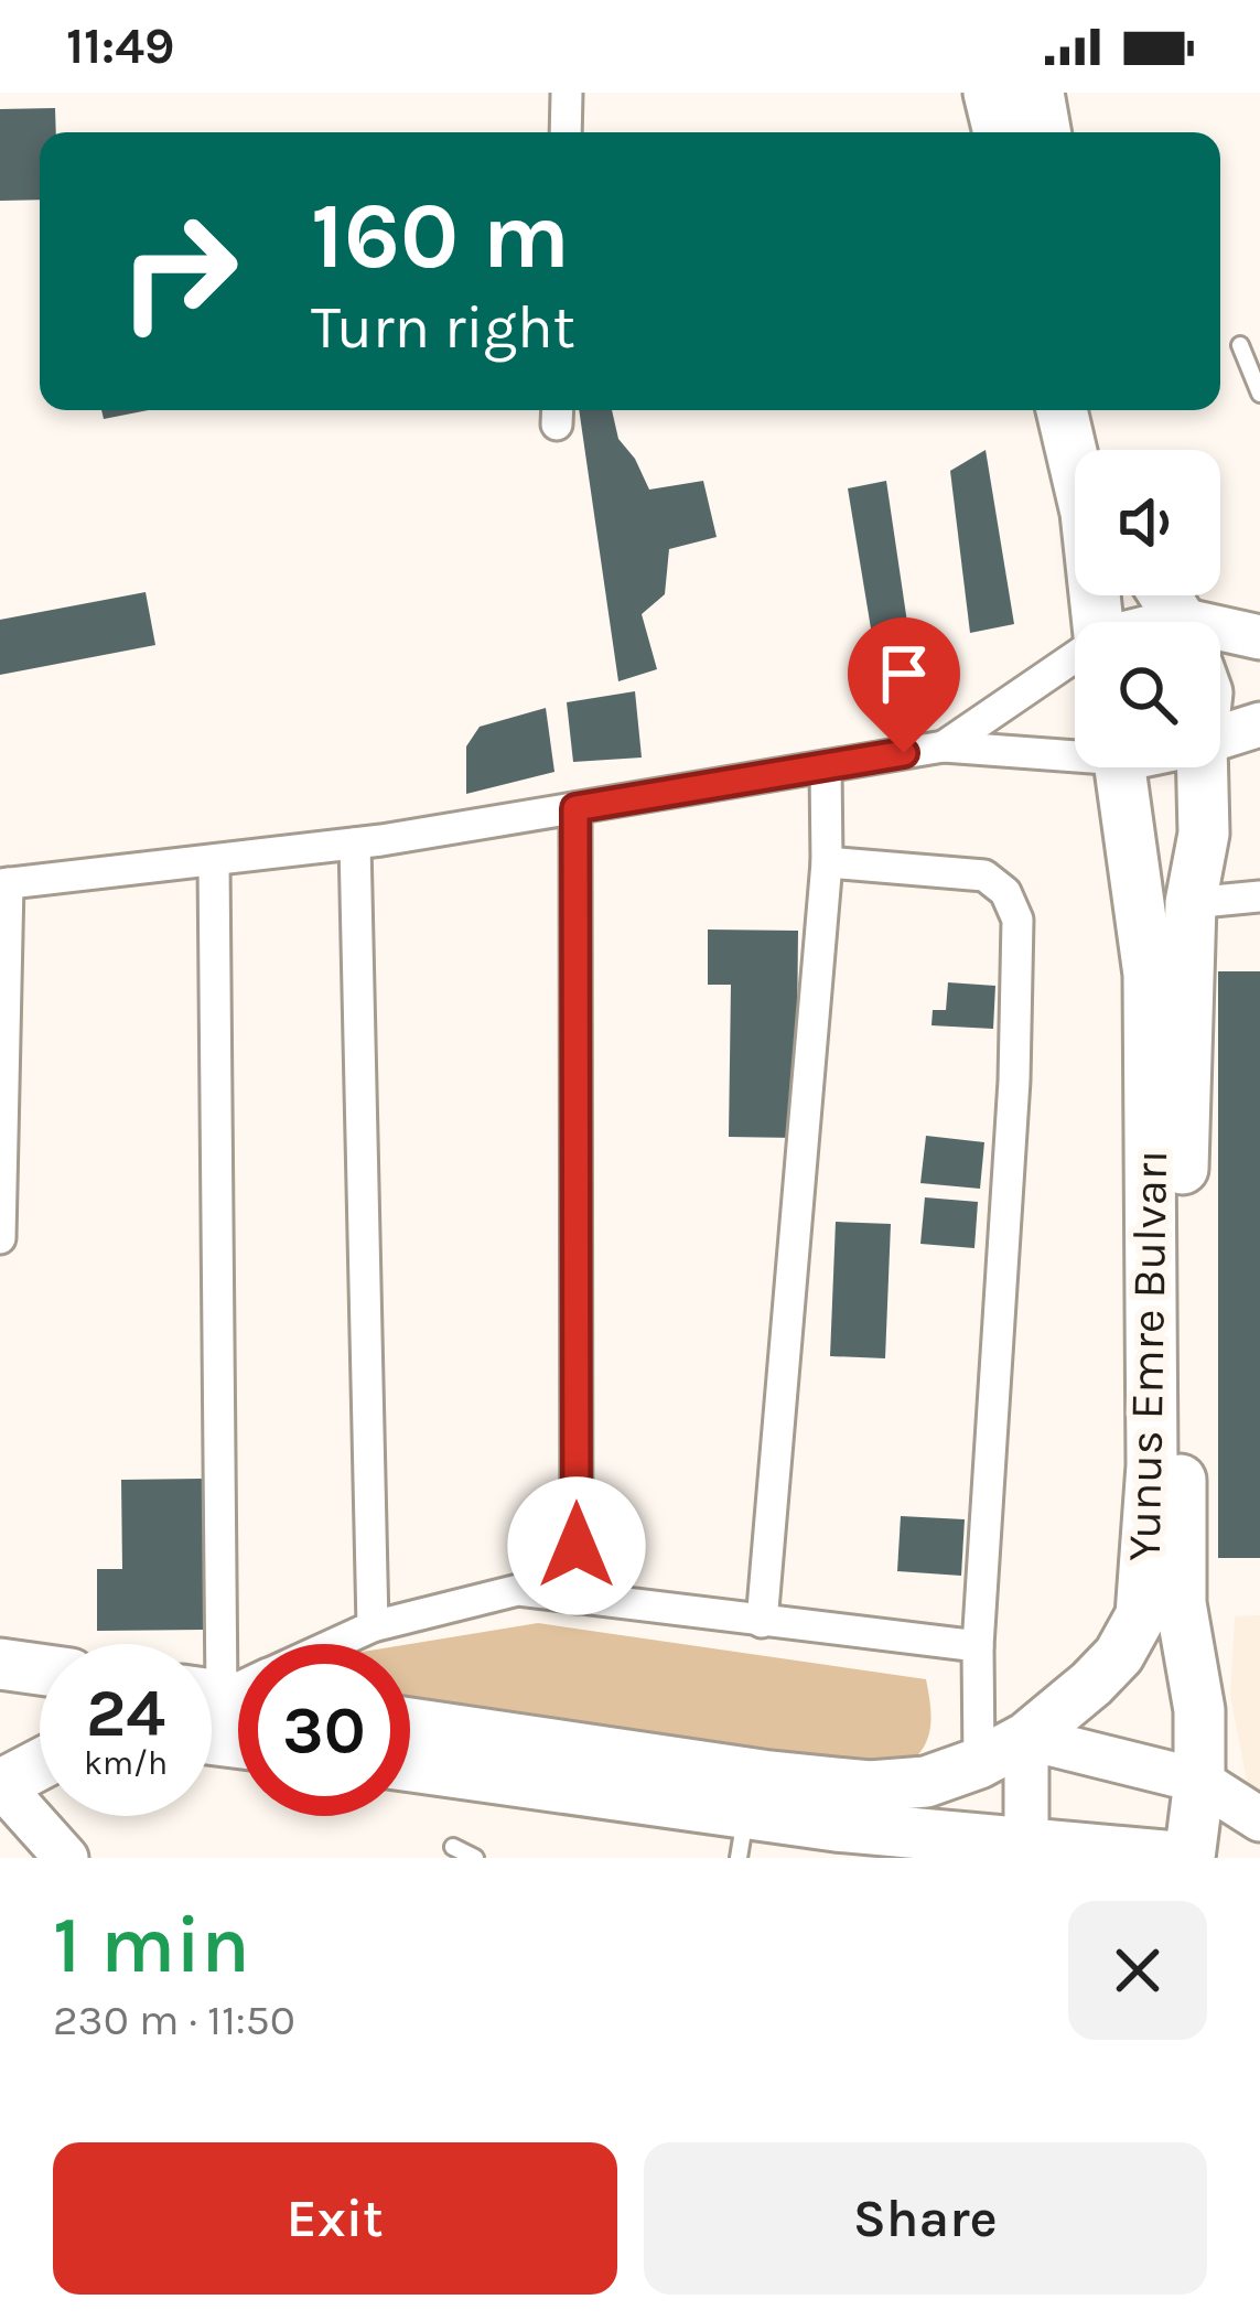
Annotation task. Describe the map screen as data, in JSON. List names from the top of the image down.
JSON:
{
  "streets": {
    "main road": ["Yunus Emre Bulvarı"]
  },
  "page": {
    "status": "11:49",
    "turn": ["160 m", "Turn right"],
    "speed": "24 km/h",
    "limit": "30",
    "heading": ["1 min", "230 m · 11:50"],
    "buttons": ["Exit", "Share"]
  }
}
